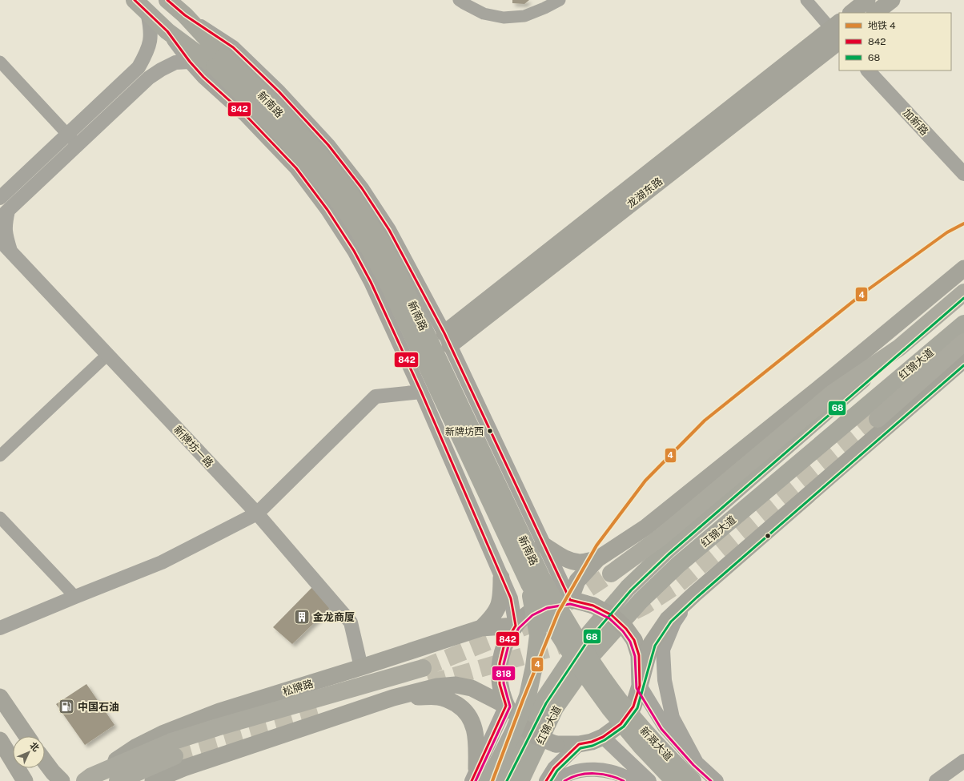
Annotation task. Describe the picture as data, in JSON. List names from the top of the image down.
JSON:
{
  "streets": {
    "highway": ["红锦大道", "松牌路"],
    "main road": ["新南路", "龙湖东路", "新溉大道"],
    "street": ["加新路", "新牌坊一路"]
  },
  "crossings": [
    ["新南路", "龙湖东路"],
    ["新南路", "松牌路"],
    ["新南路", "新溉大道"],
    ["新牌坊一路", "松牌路"]
  ],
  "places": {
    "other": ["新牌坊西"],
    "building": ["金龙商厦"],
    "fuel station": ["中国石油"]
  },
  "lines": [
    "transit line 842",
    "metro line 4",
    "transit line 68",
    "transit line 818"
  ],
  "legend": ["地铁 4", "842", "68"],
  "north": "top right"
}
